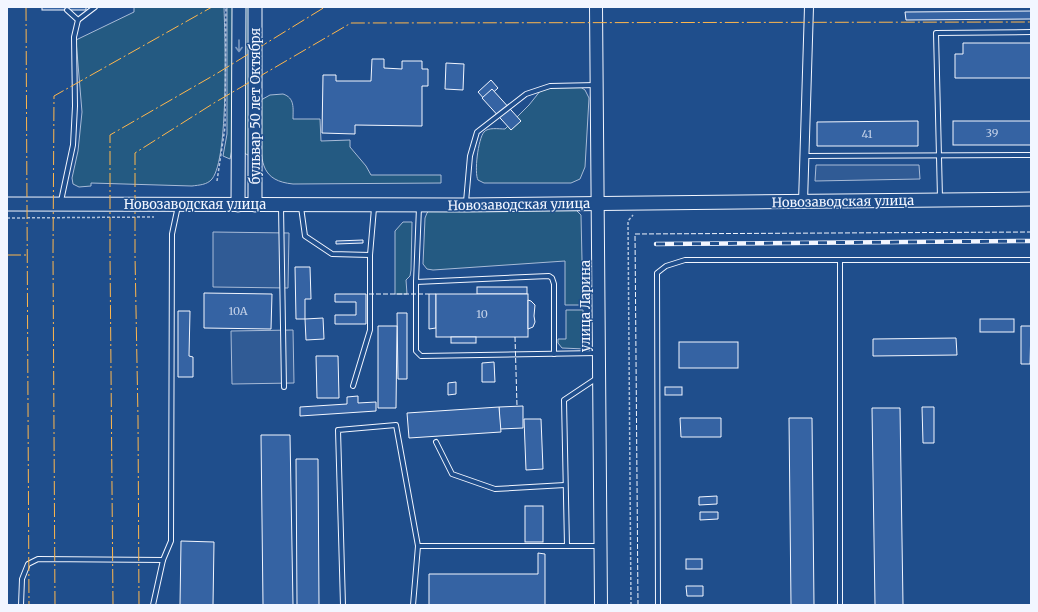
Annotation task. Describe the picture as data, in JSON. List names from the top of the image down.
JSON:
{
  "streets": {
    "main road": ["бульвар 50 лет Октября", "Новозаводская улица"],
    "street": ["улица Ларина"]
  },
  "crossings": [
    ["бульвар 50 лет Октября", "Новозаводская улица"],
    ["Новозаводская улица", "улица Ларина"]
  ],
  "house_numbers": [
    "39",
    "41",
    "10А",
    "10"
  ]
}
